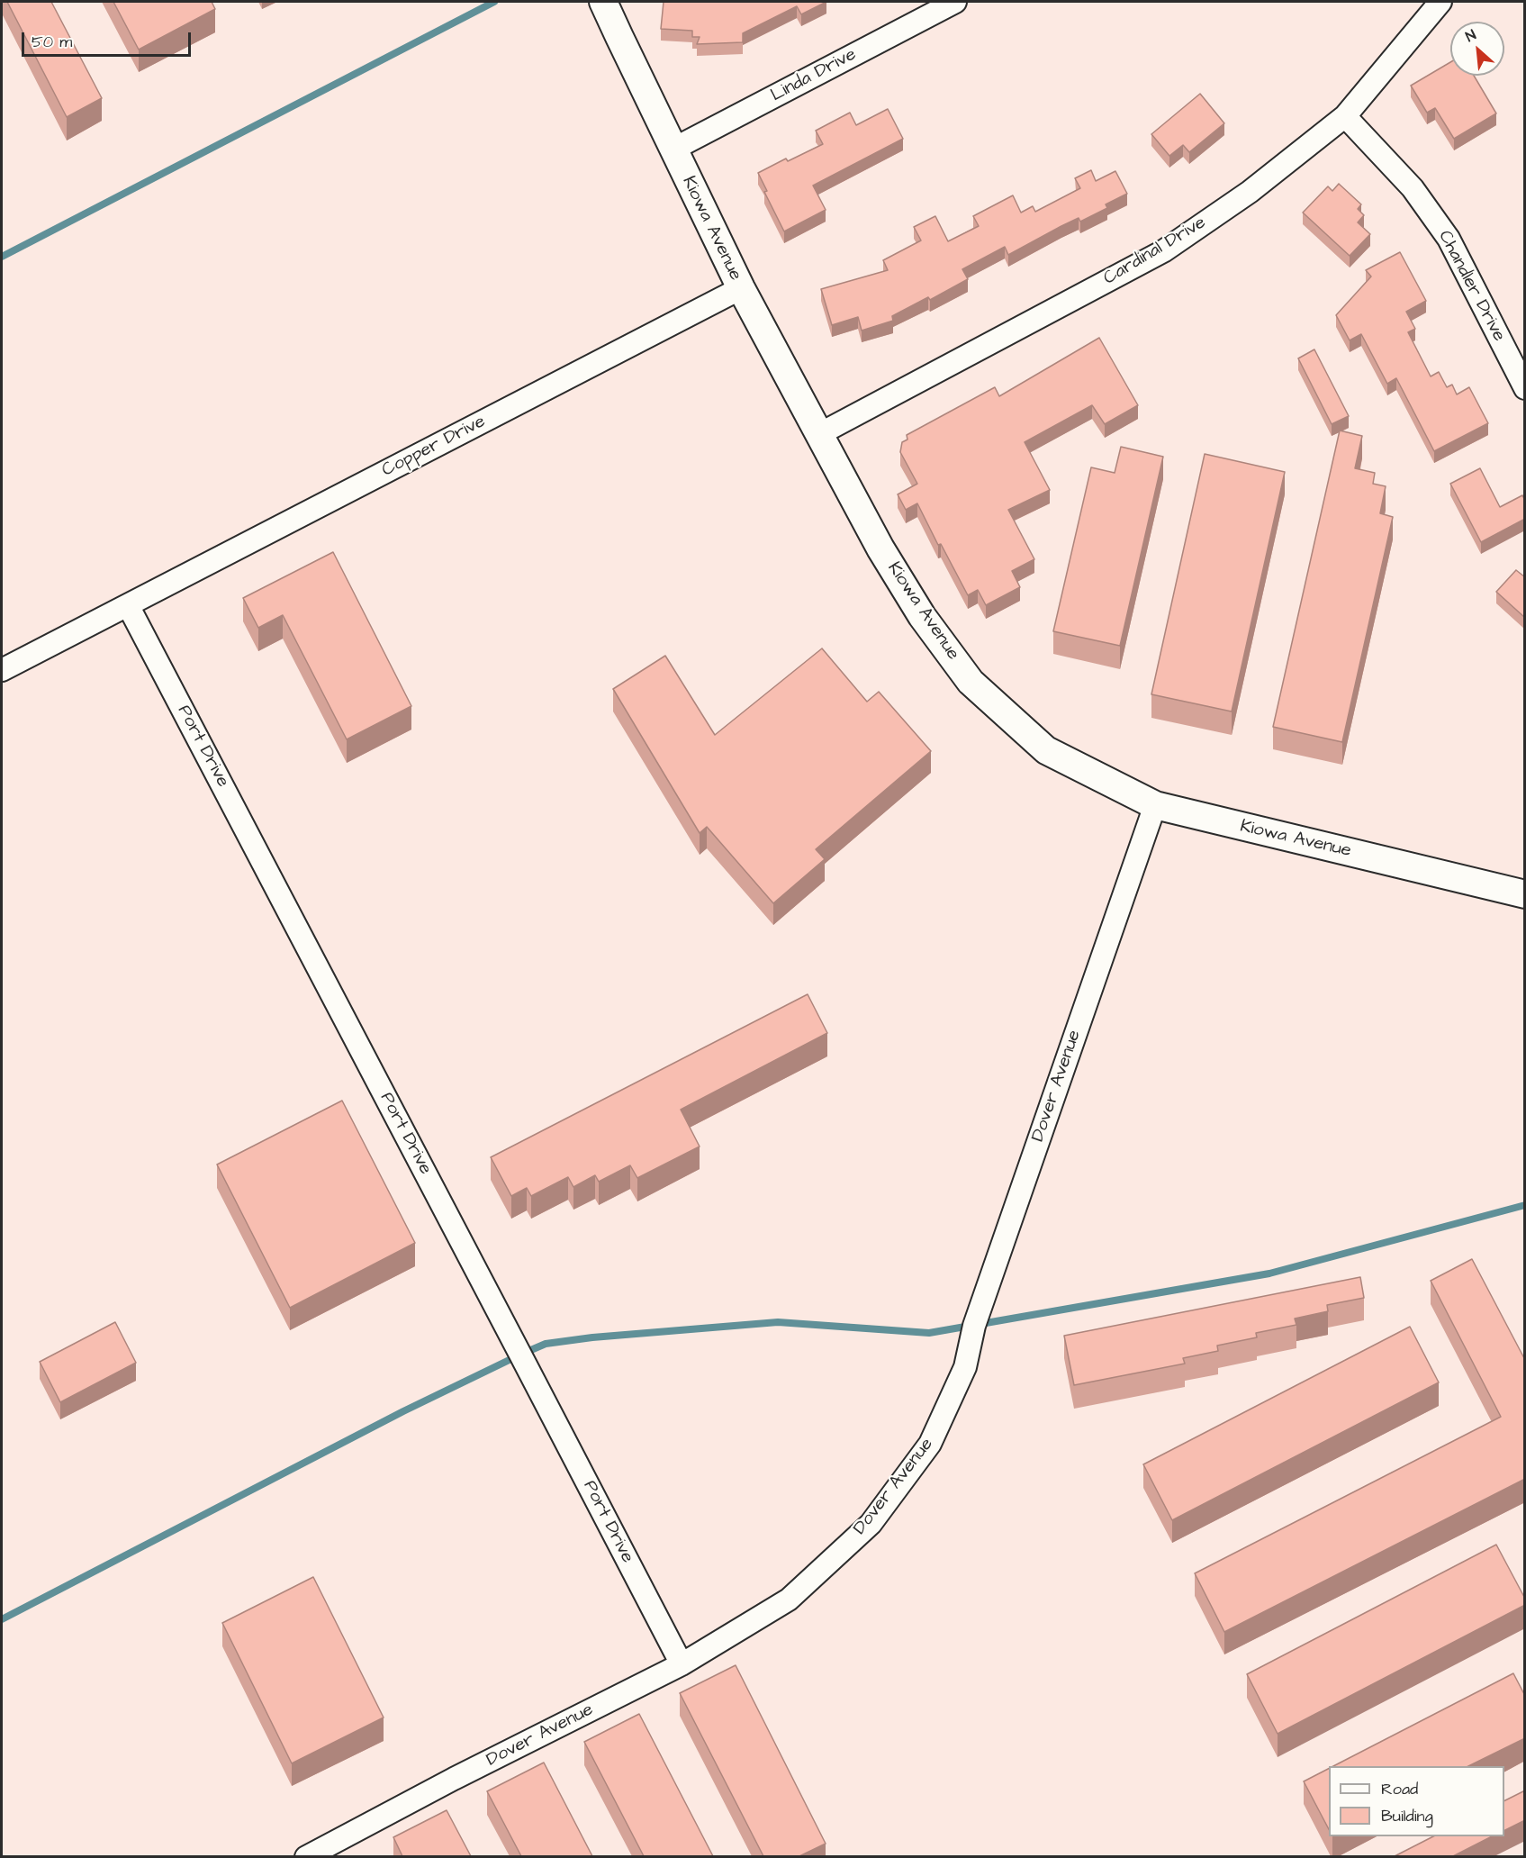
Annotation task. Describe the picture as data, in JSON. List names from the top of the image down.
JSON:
{
  "streets": {
    "street": [
      "Linda Drive",
      "Kiowa Avenue",
      "Cardinal Drive",
      "Chandler Drive",
      "Copper Drive",
      "Port Drive",
      "Dover Avenue"
    ]
  },
  "crossings": [
    ["Linda Drive", "Kiowa Avenue"],
    ["Kiowa Avenue", "Cardinal Drive"],
    ["Kiowa Avenue", "Copper Drive"],
    ["Kiowa Avenue", "Dover Avenue"],
    ["Cardinal Drive", "Chandler Drive"],
    ["Copper Drive", "Port Drive"],
    ["Port Drive", "Dover Avenue"]
  ],
  "legend": ["Road", "Building"],
  "scale_bar": "50 m",
  "north": "top left"
}
